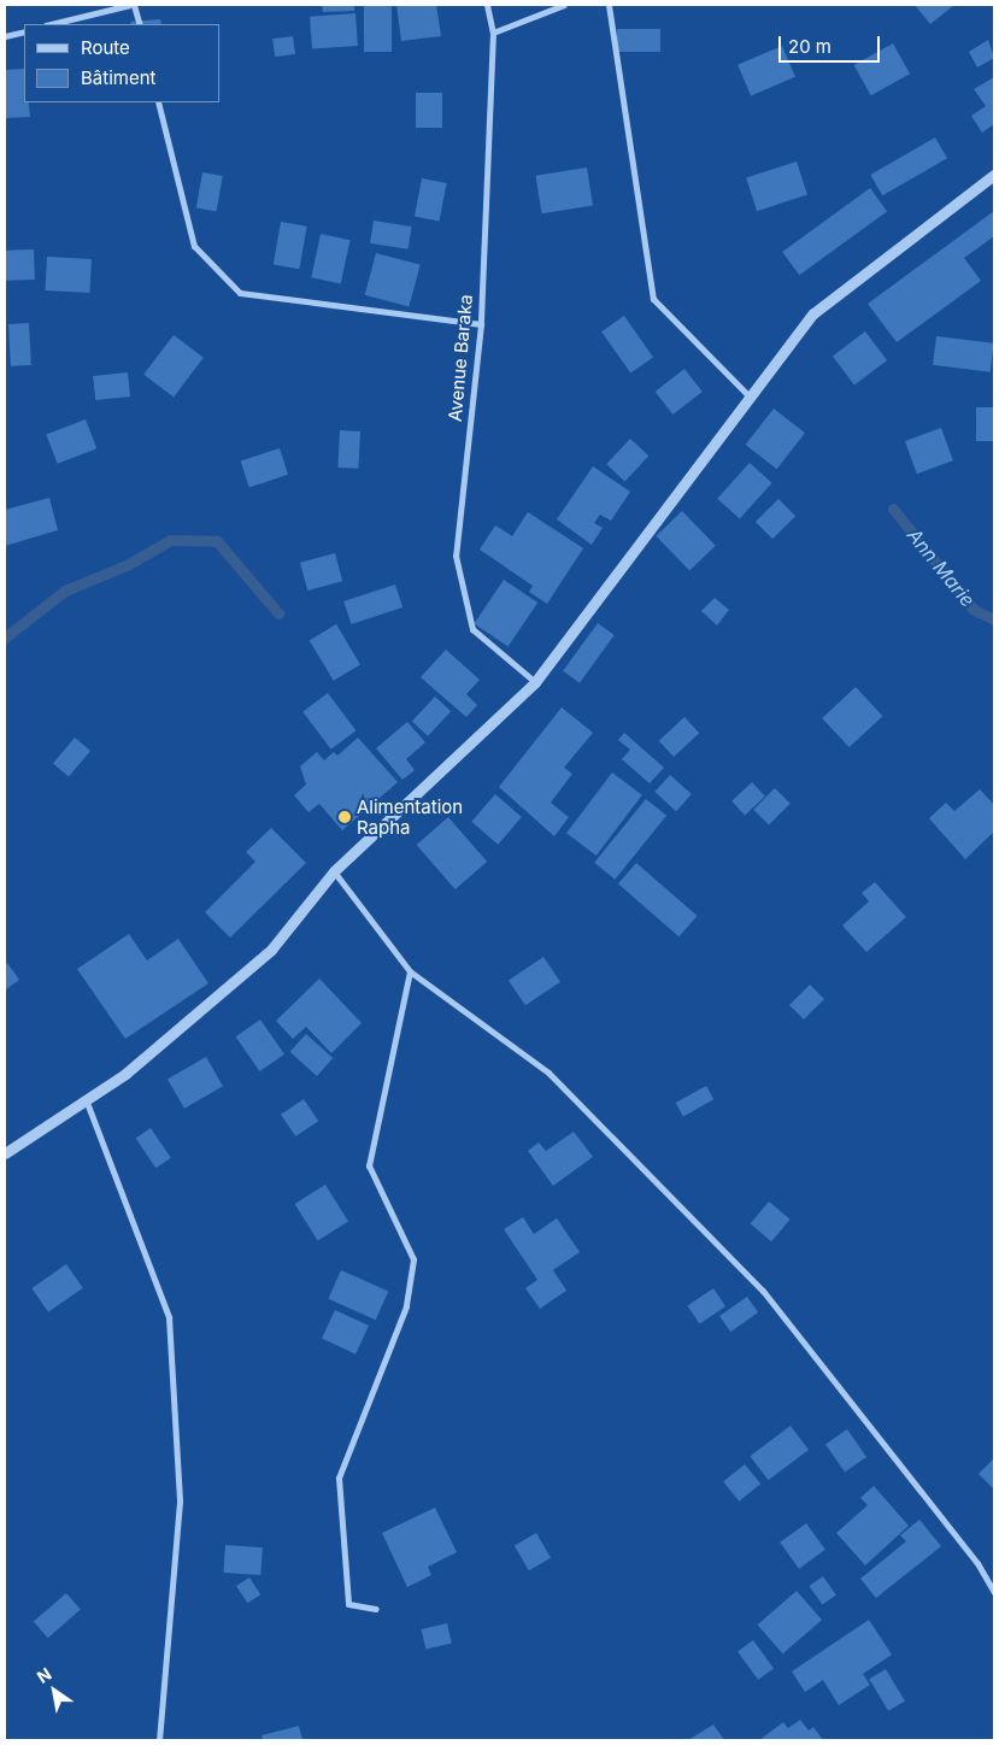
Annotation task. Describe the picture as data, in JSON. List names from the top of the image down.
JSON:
{
  "streets": {
    "street": ["Avenue Baraka"]
  },
  "water": ["Ann Marie"],
  "places": ["Alimentation Rapha"],
  "legend": ["Route", "Bâtiment"],
  "scale_bar": "20 m",
  "north": "top left"
}
